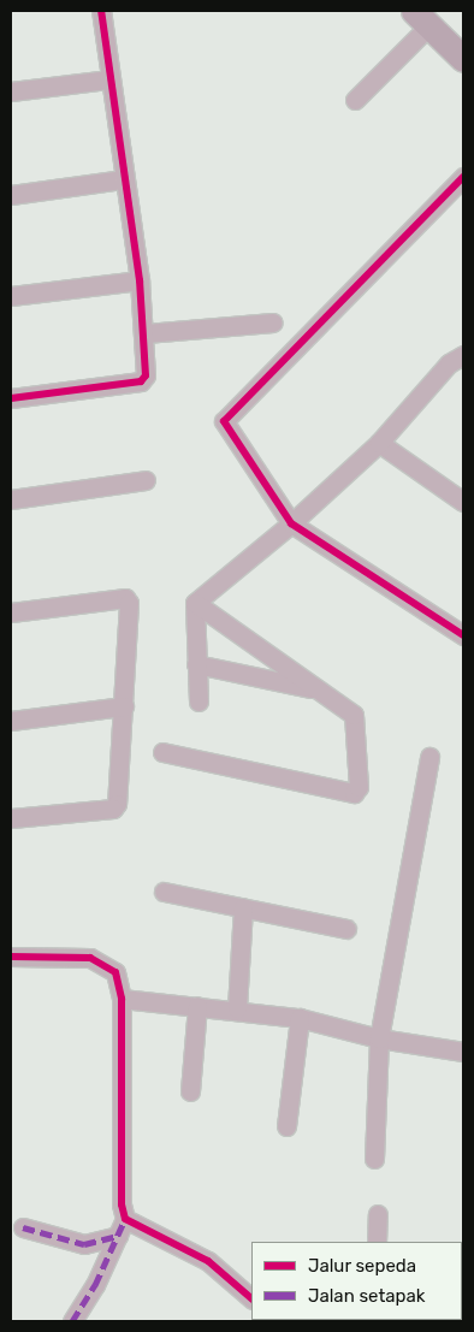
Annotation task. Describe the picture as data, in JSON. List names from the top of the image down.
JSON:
{
  "legend": ["Jalur sepeda", "Jalan setapak"]
}
